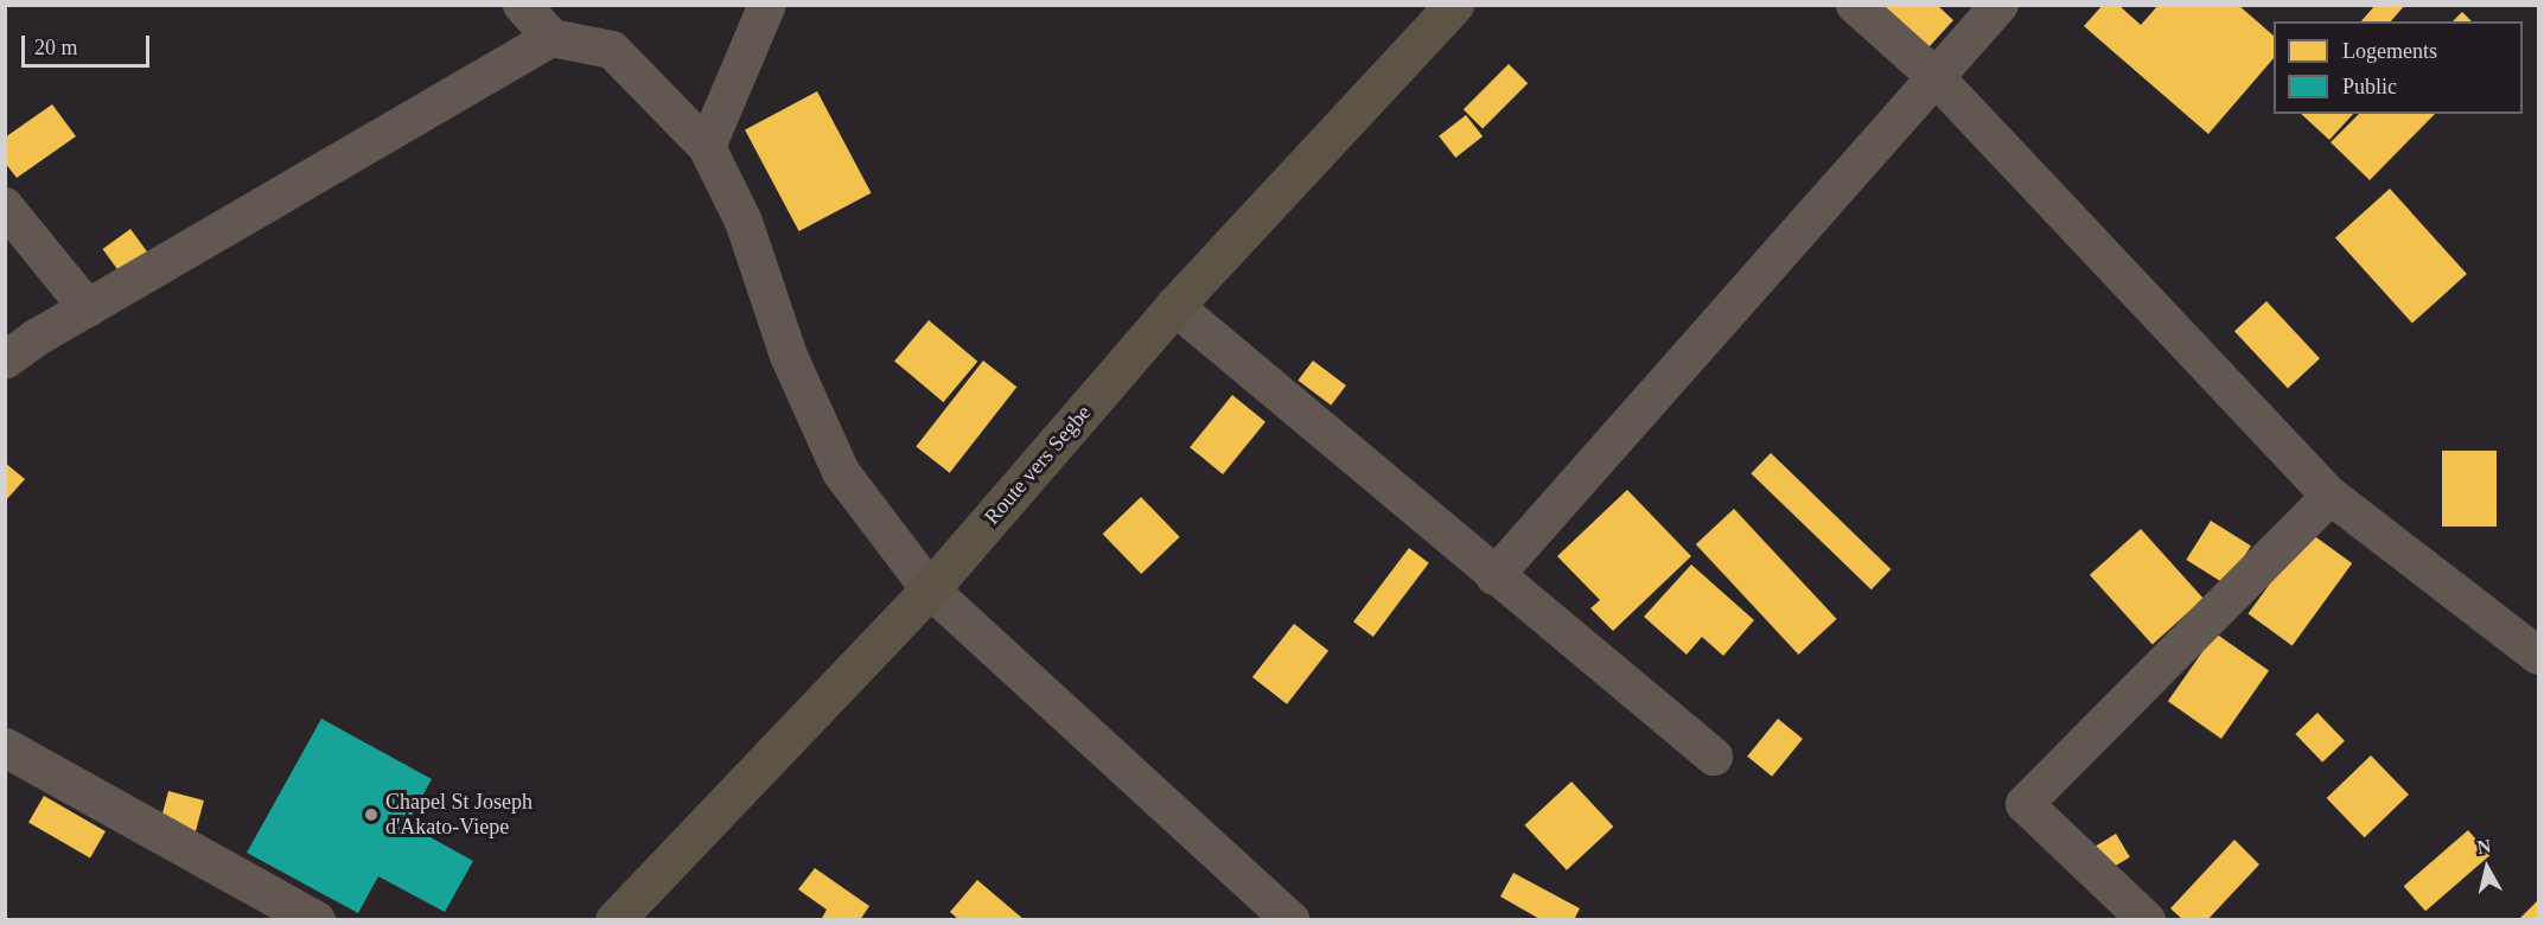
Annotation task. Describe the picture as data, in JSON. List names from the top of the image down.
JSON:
{
  "streets": {
    "main road": ["Route vers Segbe"]
  },
  "places": ["Chapel St Joseph d'Akato-Viepe"],
  "legend": ["Logements", "Public"],
  "scale_bar": "20 m",
  "north": "top"
}
